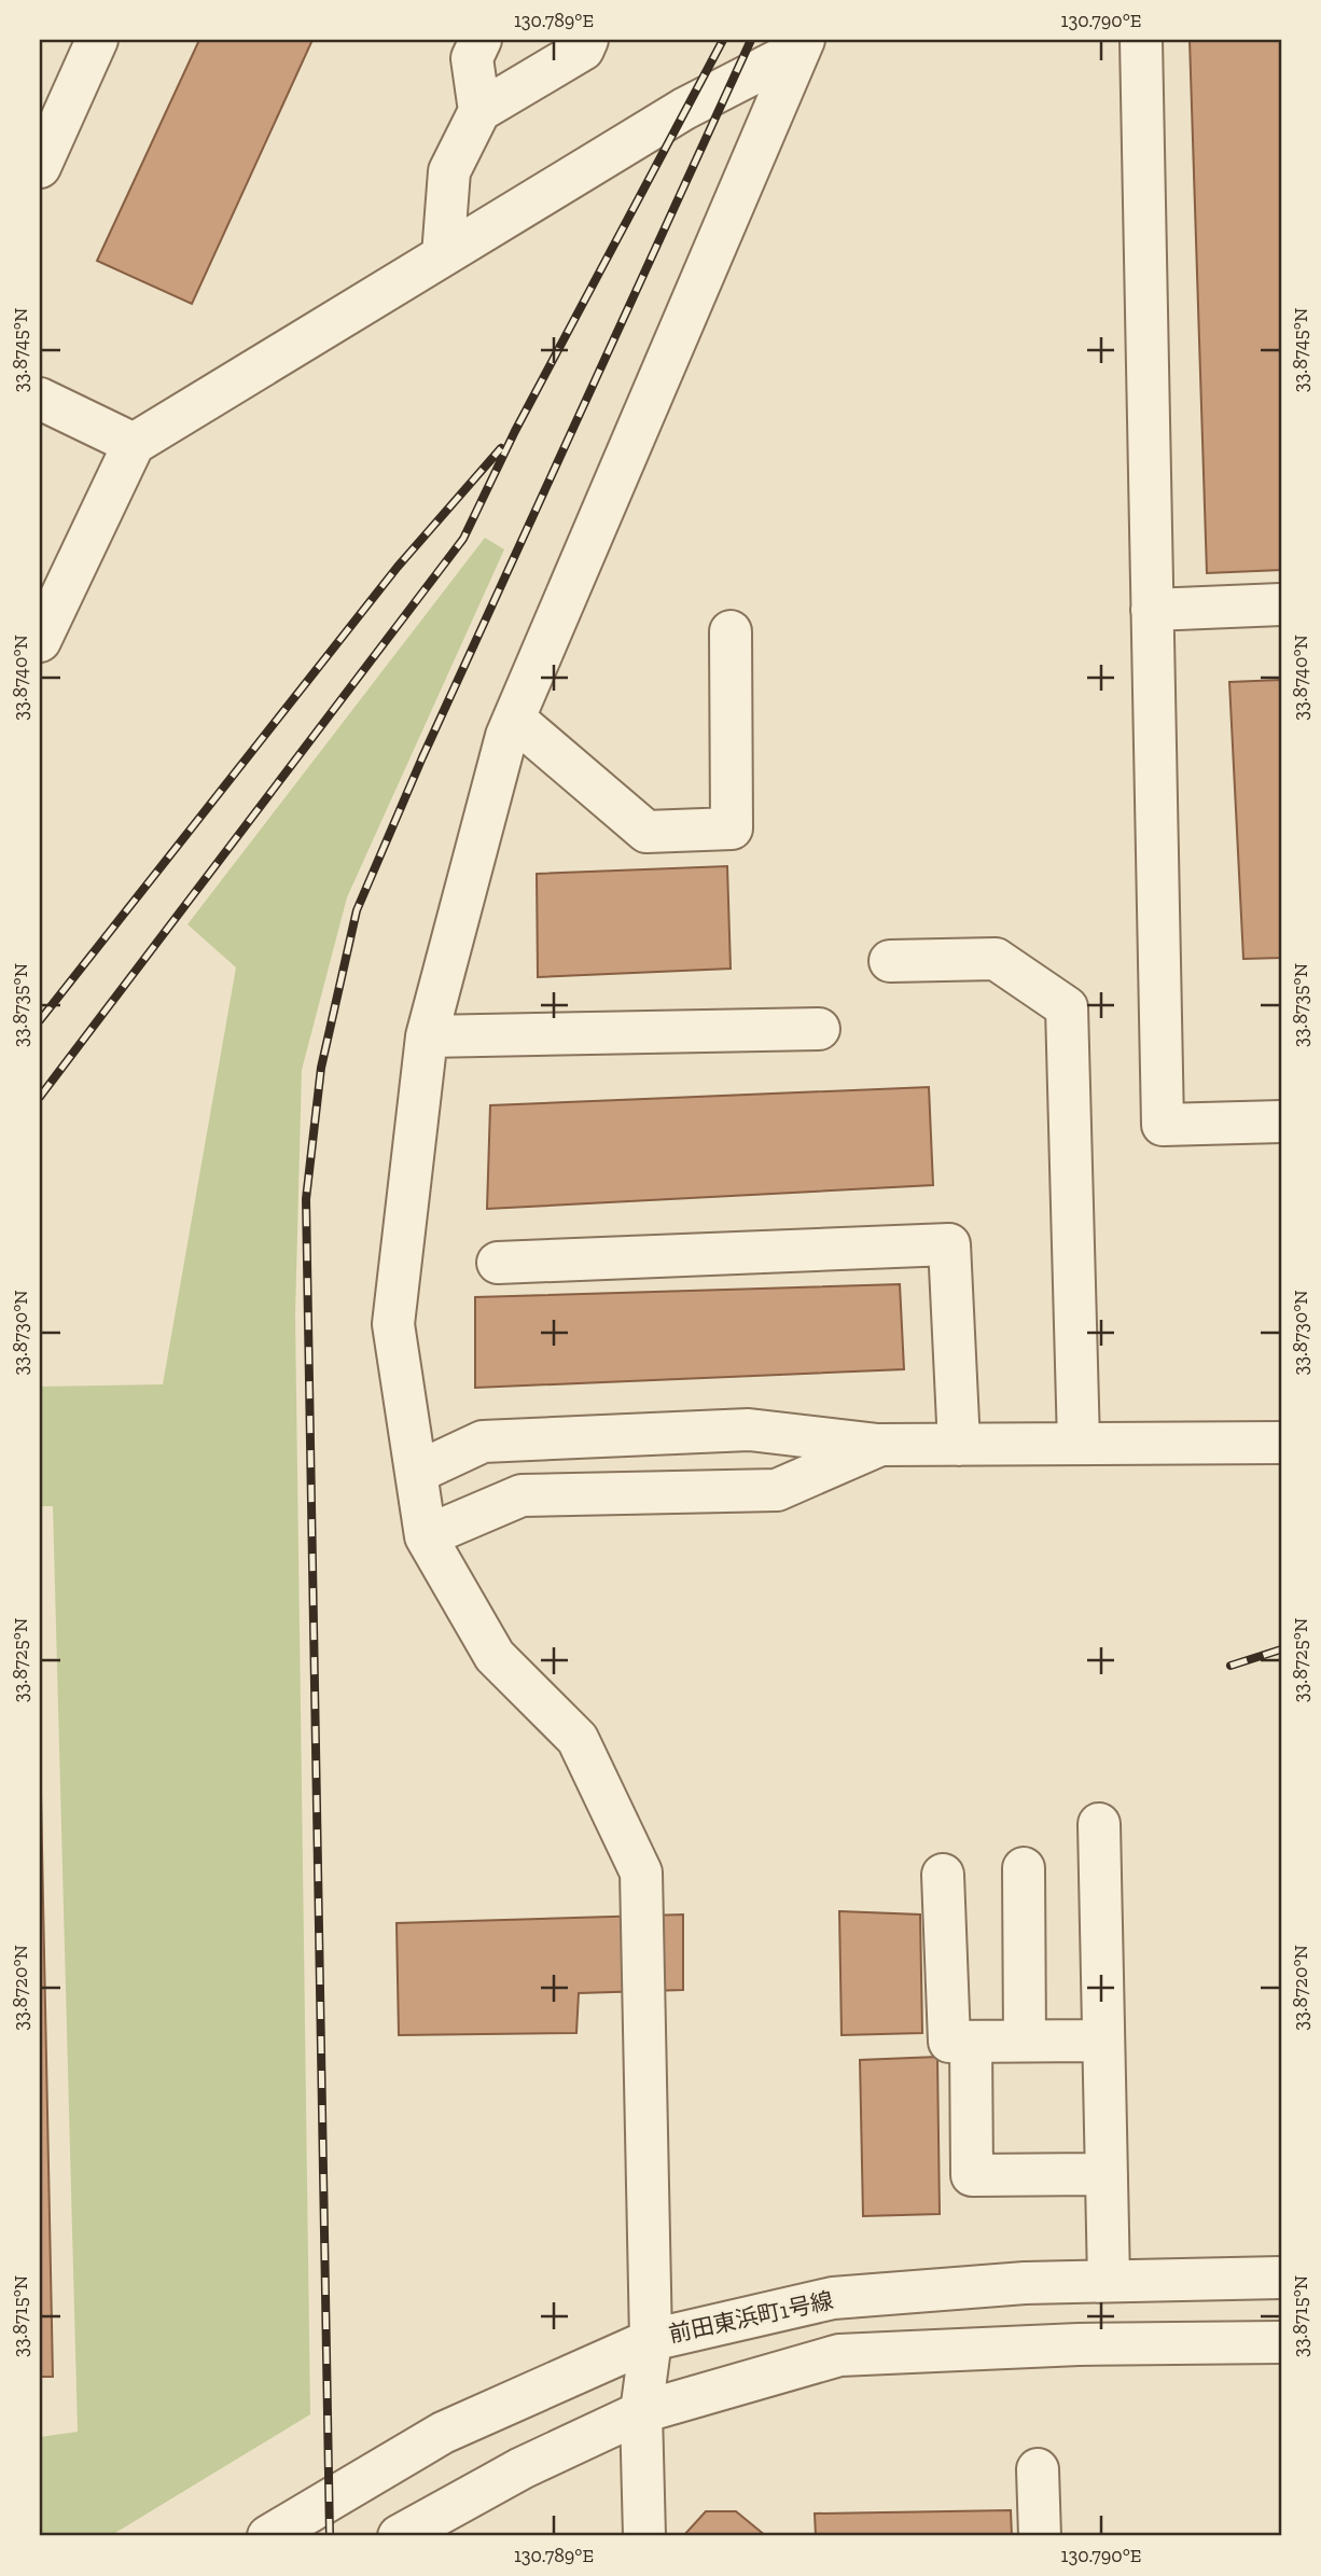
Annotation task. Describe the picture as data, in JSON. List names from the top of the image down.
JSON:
{
  "streets": {
    "street": ["前田東浜町1号線"]
  },
  "coordinates": [
    "130.789°E",
    "130.790°E",
    "33.8745°N",
    "33.8740°N",
    "33.8735°N",
    "33.8730°N",
    "33.8725°N",
    "33.8720°N",
    "33.8715°N"
  ]
}
